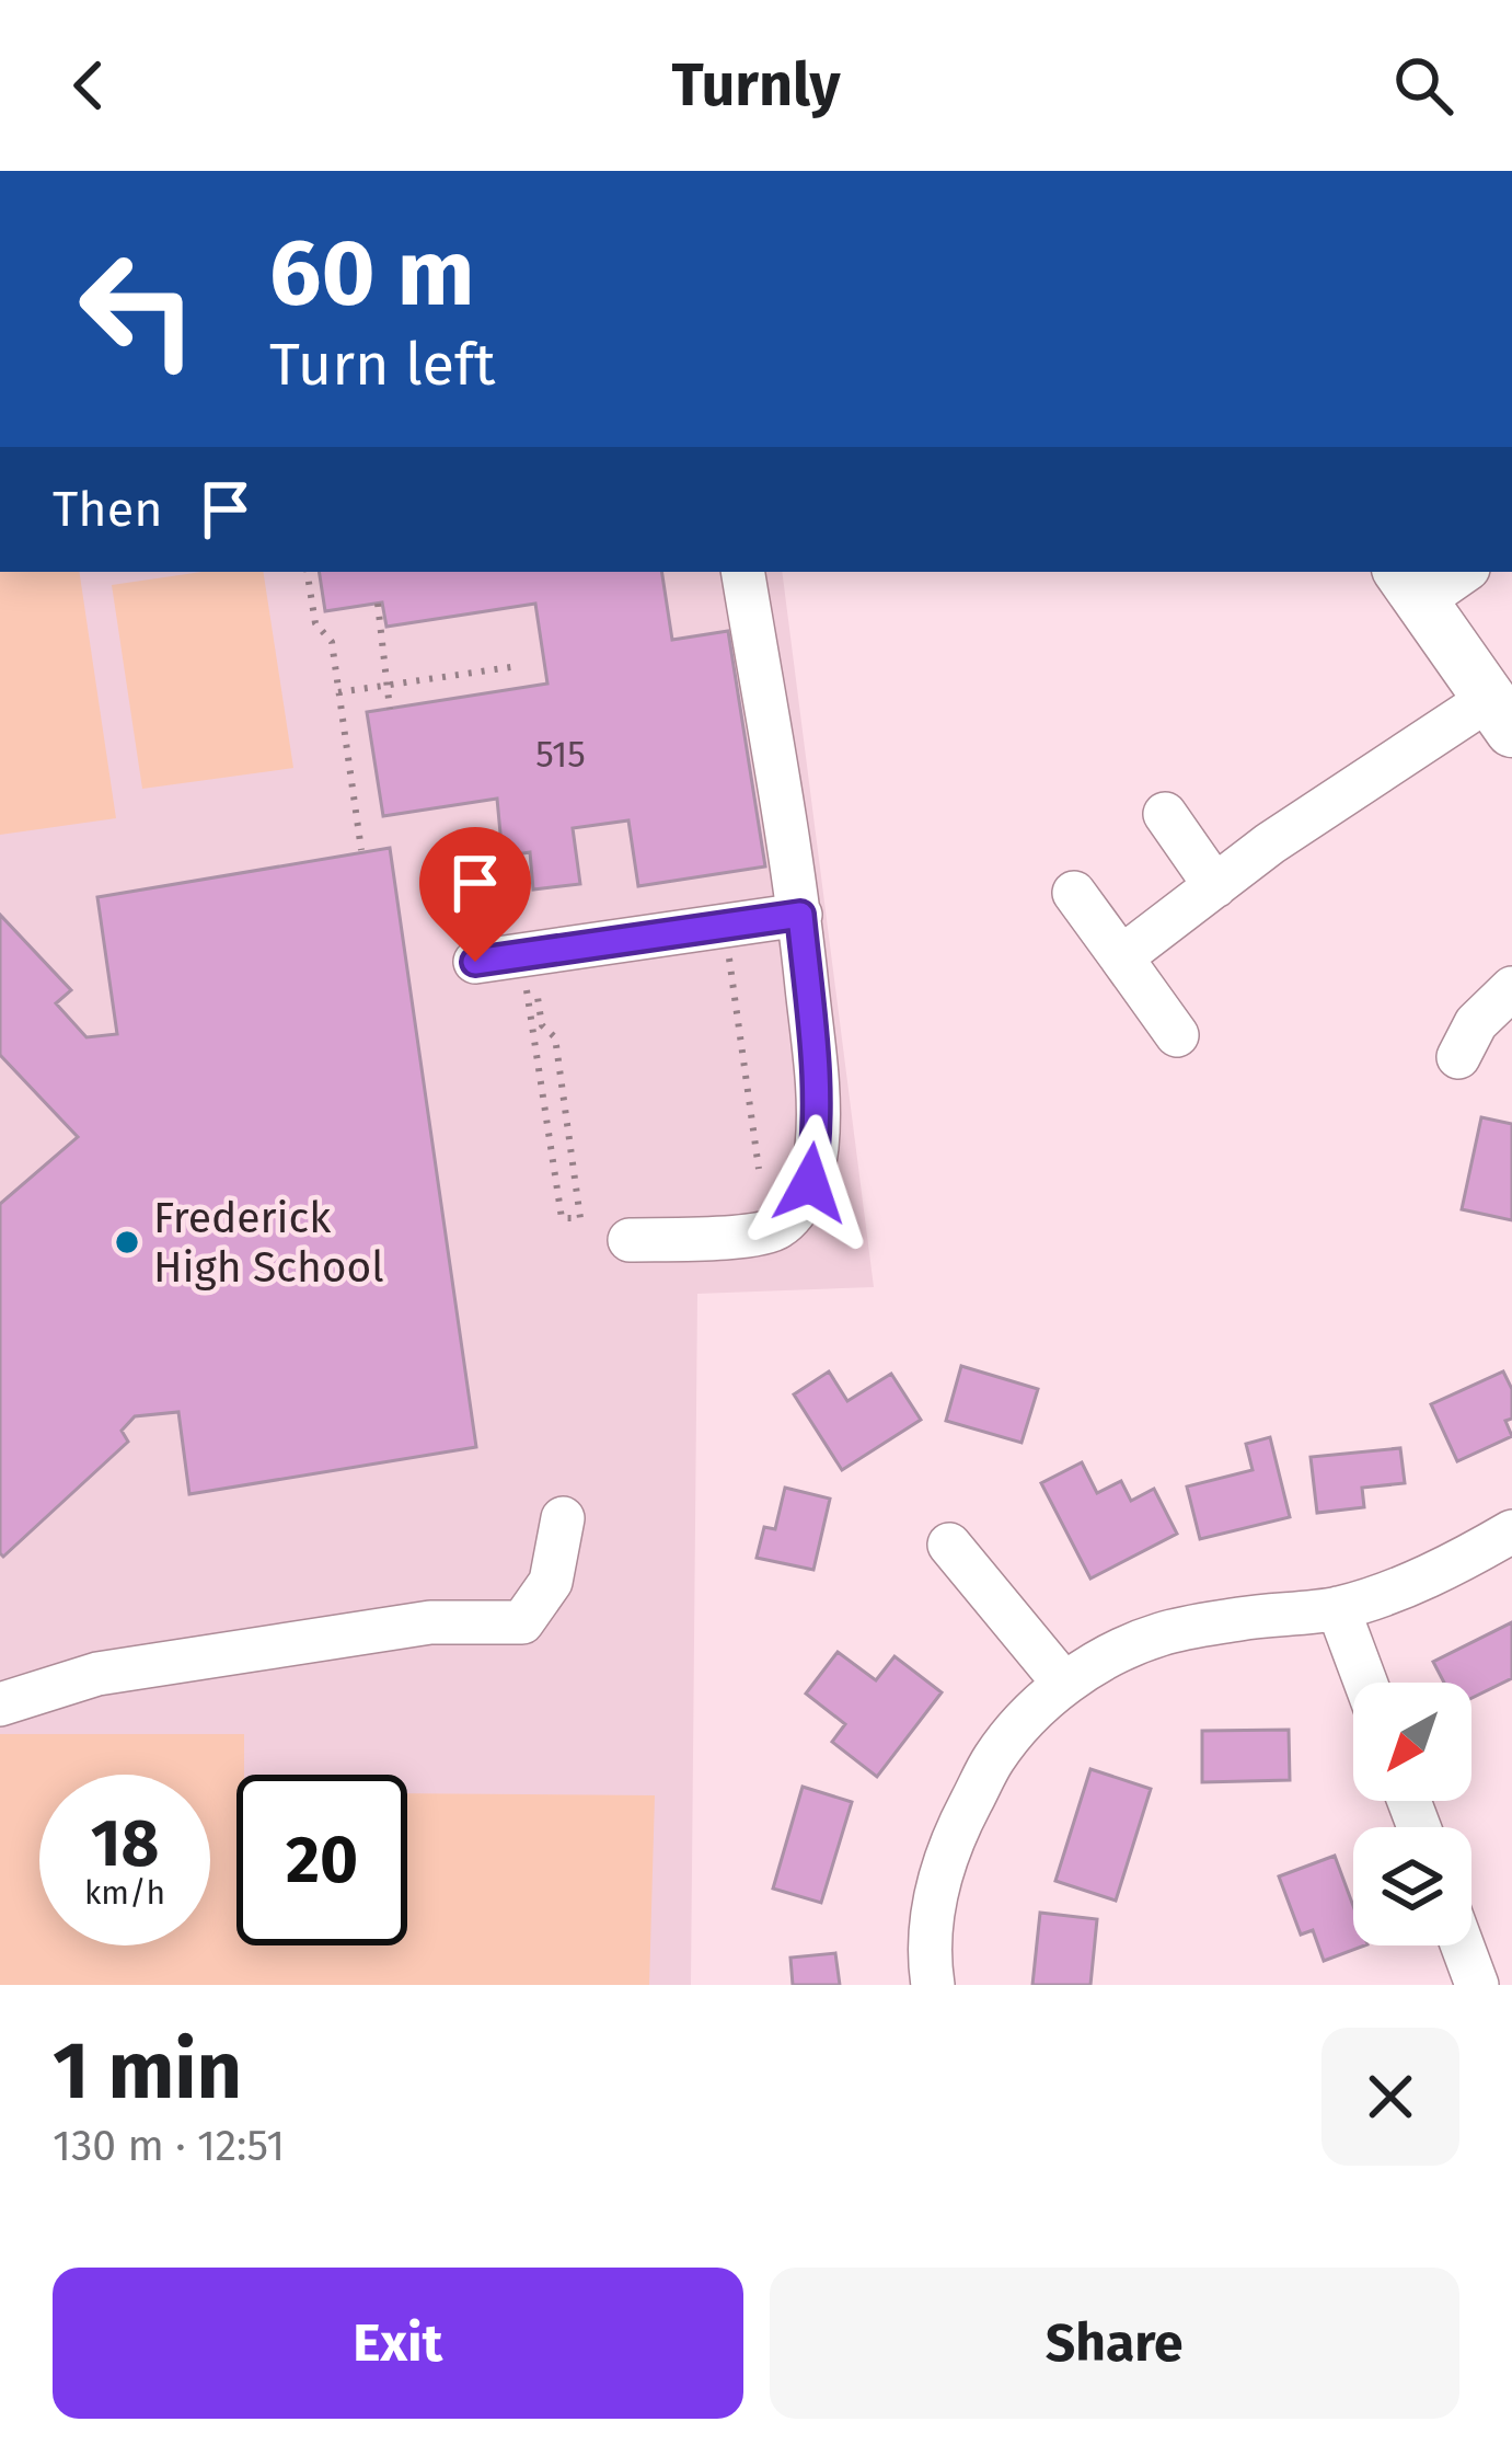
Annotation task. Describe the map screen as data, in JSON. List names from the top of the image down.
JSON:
{
  "places": ["Frederick High School"],
  "house_numbers": ["515"],
  "north": "bottom left",
  "page": {
    "header": "Turnly",
    "turn": ["60 m", "Turn left"],
    "then": "Then",
    "speed": "18 km/h",
    "limit": "20",
    "heading": ["1 min", "130 m · 12:51"],
    "buttons": ["Exit", "Share"]
  }
}
